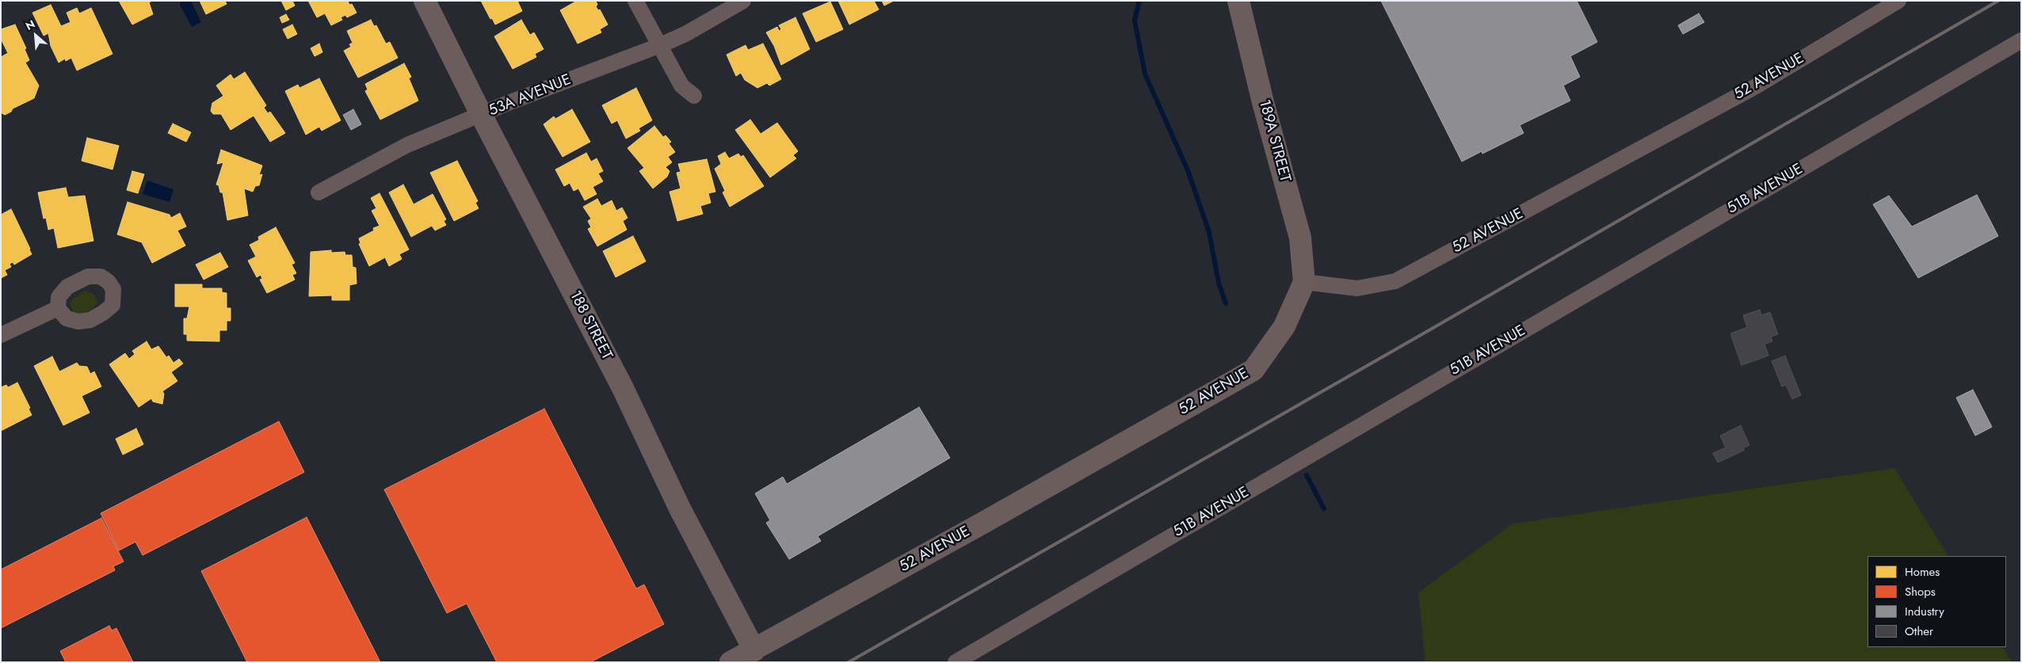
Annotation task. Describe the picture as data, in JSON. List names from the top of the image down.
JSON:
{
  "streets": {
    "street": [
      "52 AVENUE",
      "53A AVENUE",
      "189A STREET",
      "51B AVENUE",
      "188 STREET"
    ]
  },
  "crossings": [
    ["52 AVENUE", "189A STREET"],
    ["52 AVENUE", "188 STREET"],
    ["53A AVENUE", "188 STREET"]
  ],
  "legend": [
    "Homes",
    "Shops",
    "Industry",
    "Other"
  ],
  "north": "top left"
}
